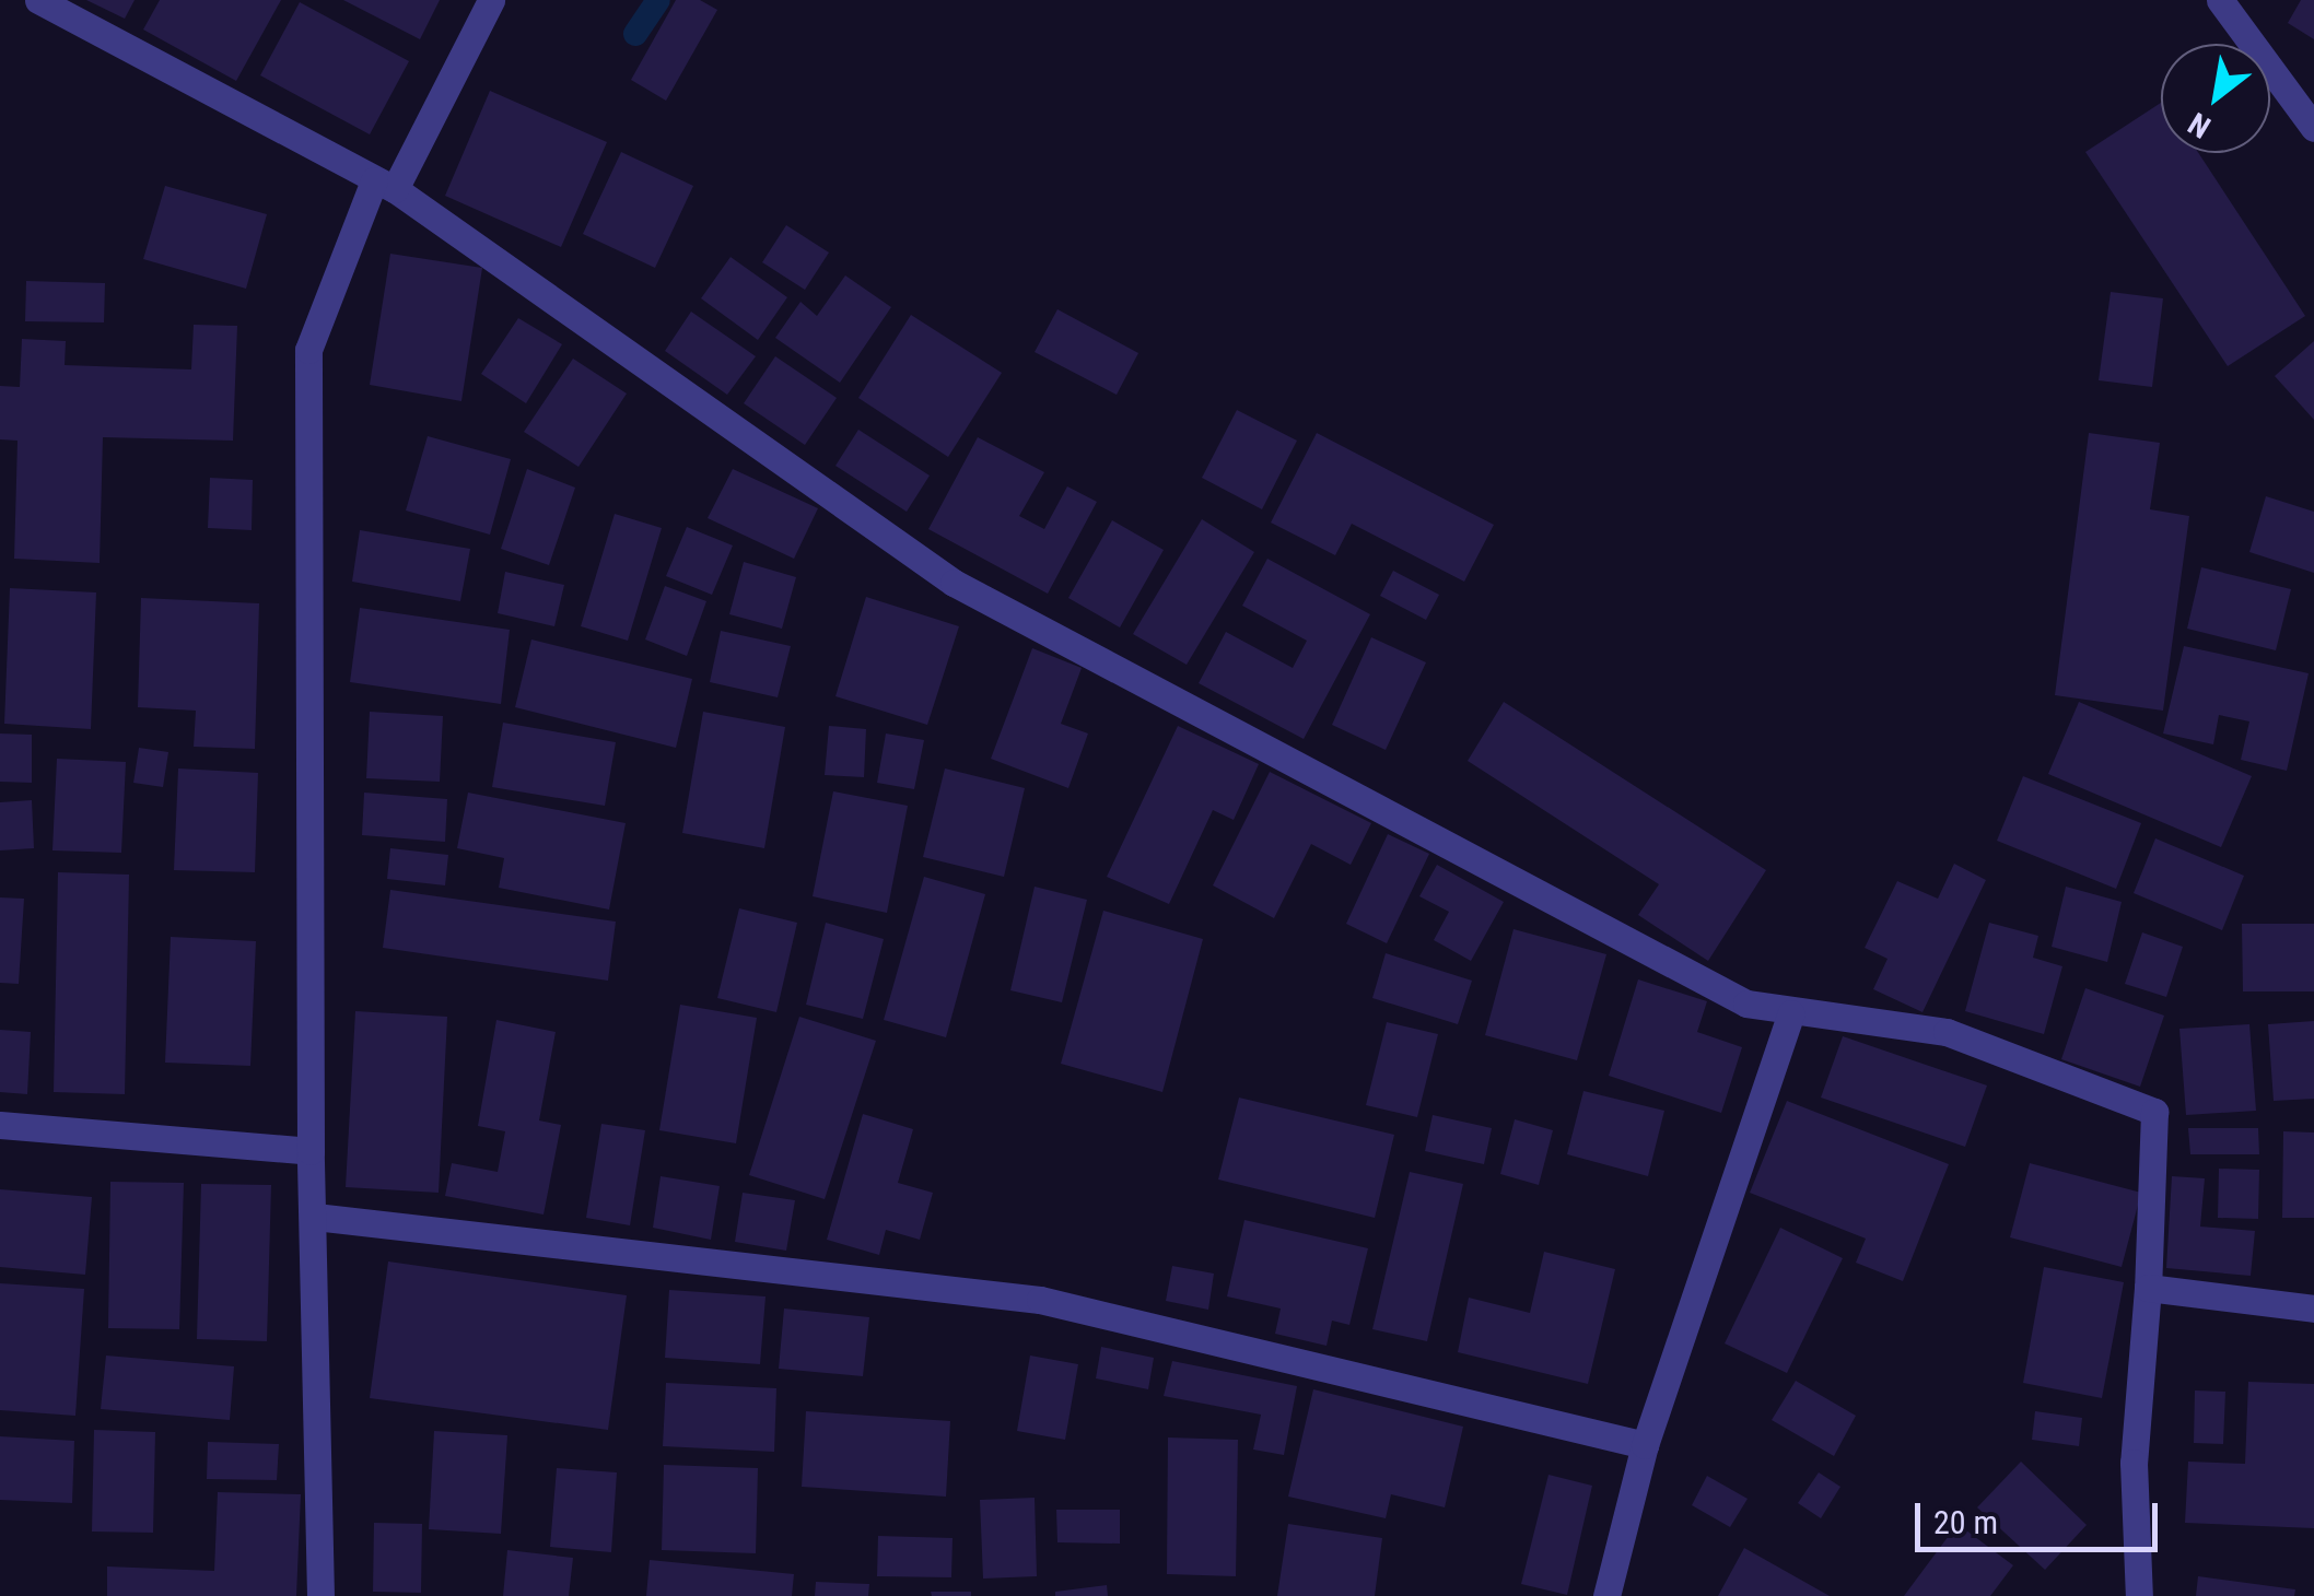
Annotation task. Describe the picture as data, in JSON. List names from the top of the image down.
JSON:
{
  "scale_bar": "20 m",
  "north": "bottom left"
}
